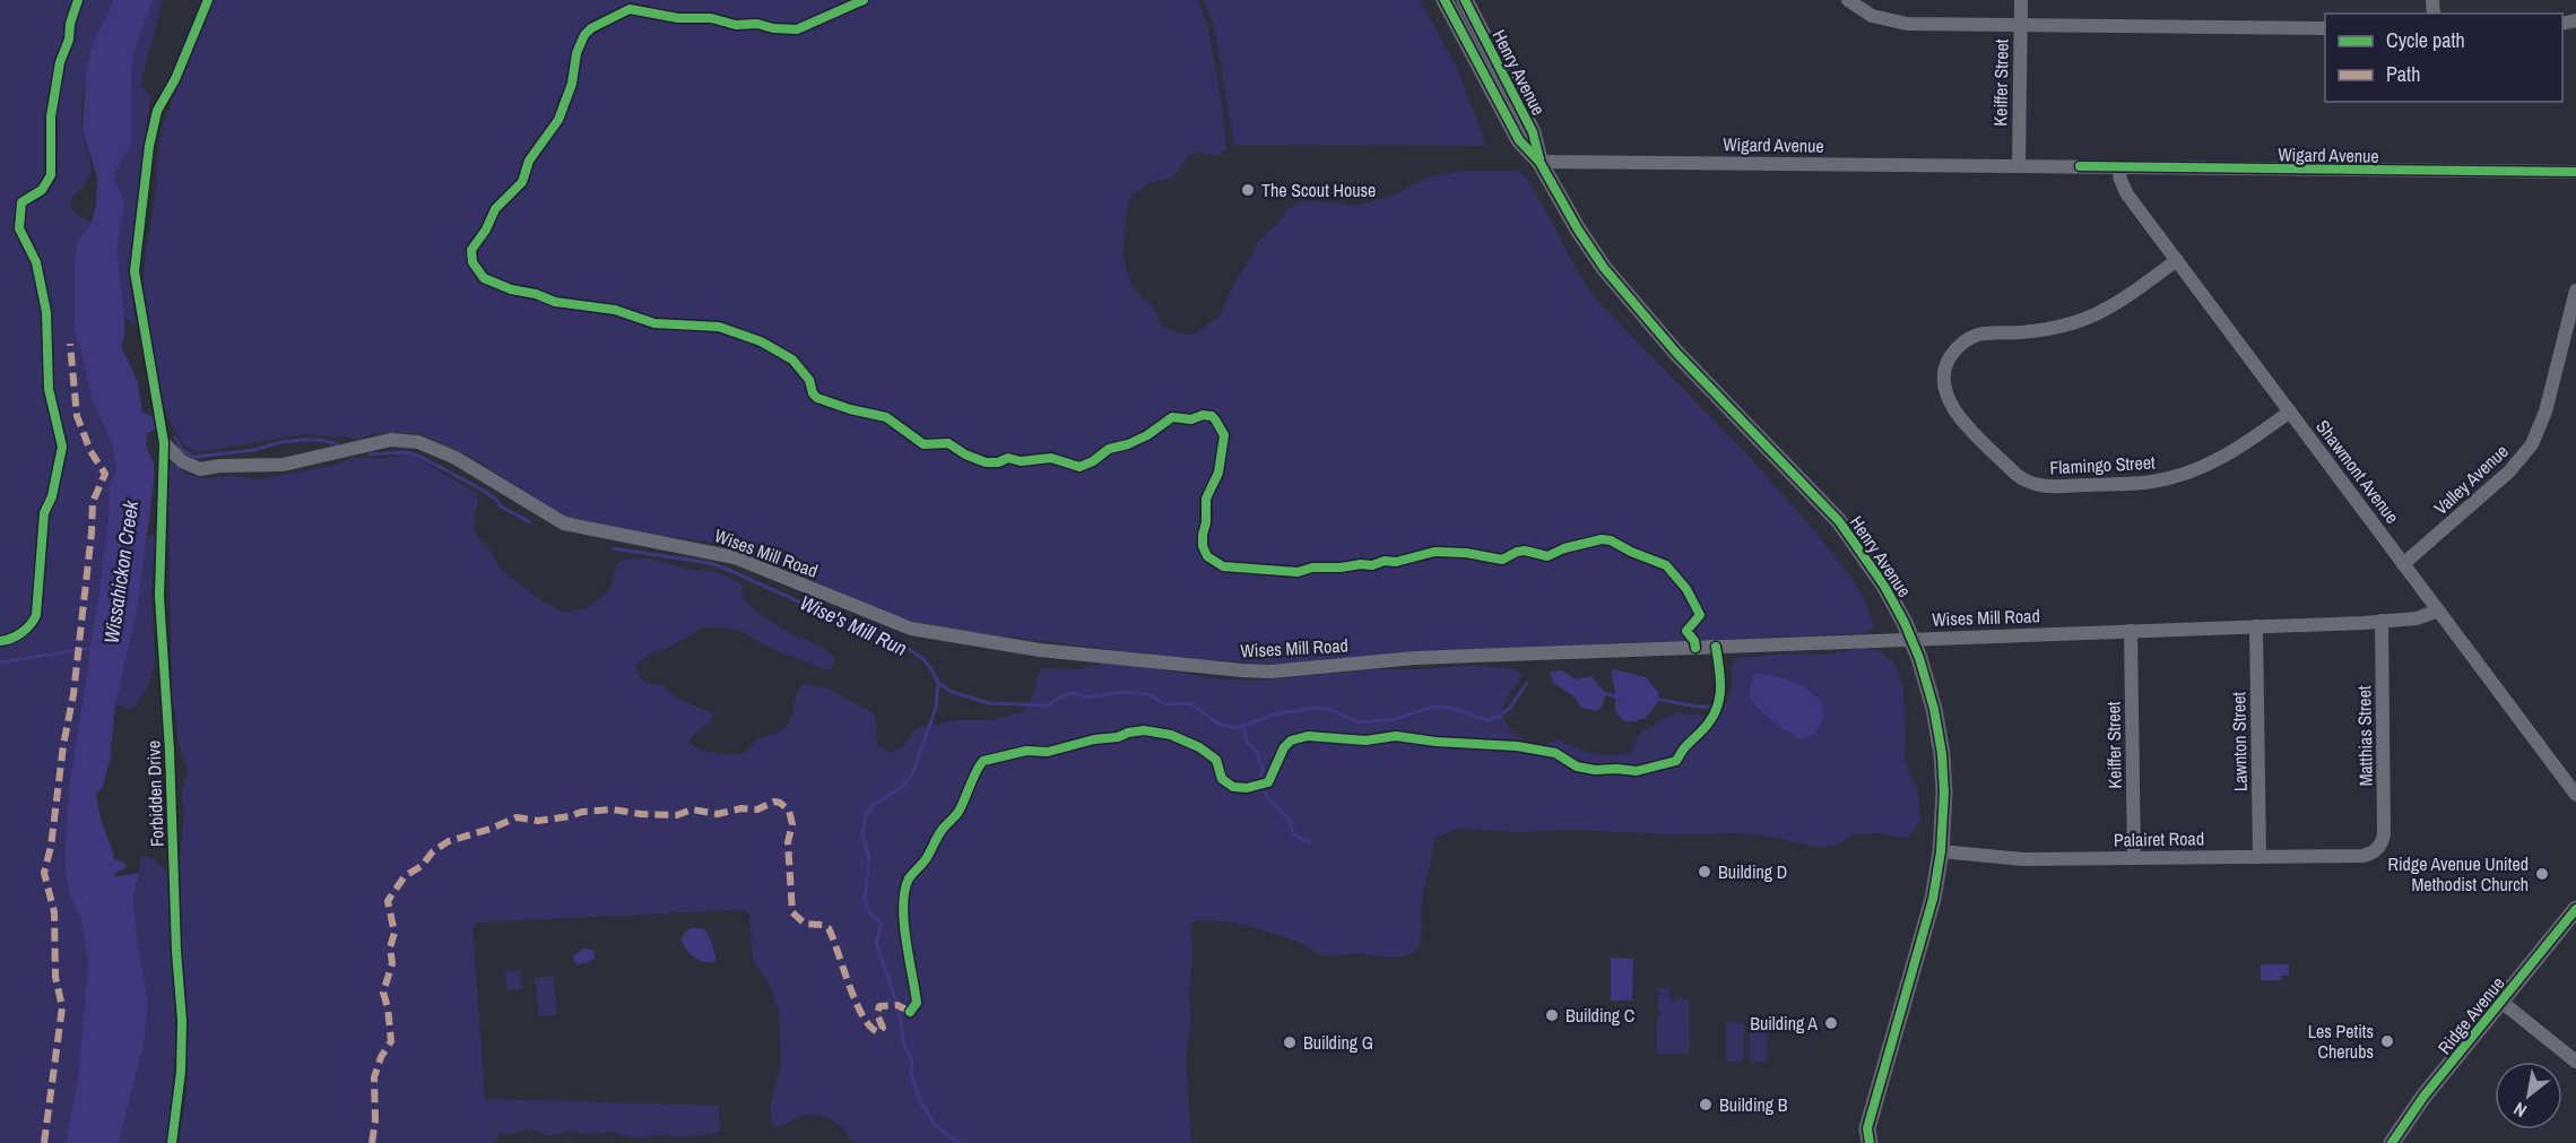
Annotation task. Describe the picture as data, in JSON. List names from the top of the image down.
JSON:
{
  "streets": {
    "main road": ["Henry Avenue", "Ridge Avenue"],
    "street": [
      "Keiffer Street",
      "Wigard Avenue",
      "Flamingo Street",
      "Shawmont Avenue",
      "Valley Avenue",
      "Wises Mill Road",
      "Matthias Street",
      "Lawnton Street",
      "Palairet Road"
    ],
    "cycle path": ["Forbidden Drive"]
  },
  "crossings": [
    ["Henry Avenue", "Wigard Avenue"],
    ["Henry Avenue", "Wises Mill Road"],
    ["Henry Avenue", "Palairet Road"],
    ["Keiffer Street", "Wigard Avenue"],
    ["Keiffer Street", "Wises Mill Road"],
    ["Keiffer Street", "Palairet Road"],
    ["Wigard Avenue", "Shawmont Avenue"],
    ["Flamingo Street", "Shawmont Avenue"],
    ["Shawmont Avenue", "Valley Avenue"],
    ["Shawmont Avenue", "Wises Mill Road"],
    ["Wises Mill Road", "Matthias Street"],
    ["Wises Mill Road", "Lawnton Street"],
    ["Matthias Street", "Palairet Road"],
    ["Lawnton Street", "Palairet Road"]
  ],
  "water": ["Wissahickon Creek", "Wise's Mill Run"],
  "places": [
    "The Scout House",
    "Building D",
    "Ridge Avenue United Methodist Church",
    "Building C",
    "Building A",
    "Les Petits Cherubs",
    "Building G",
    "Building B"
  ],
  "legend": ["Cycle path", "Path"],
  "north": "bottom left"
}
